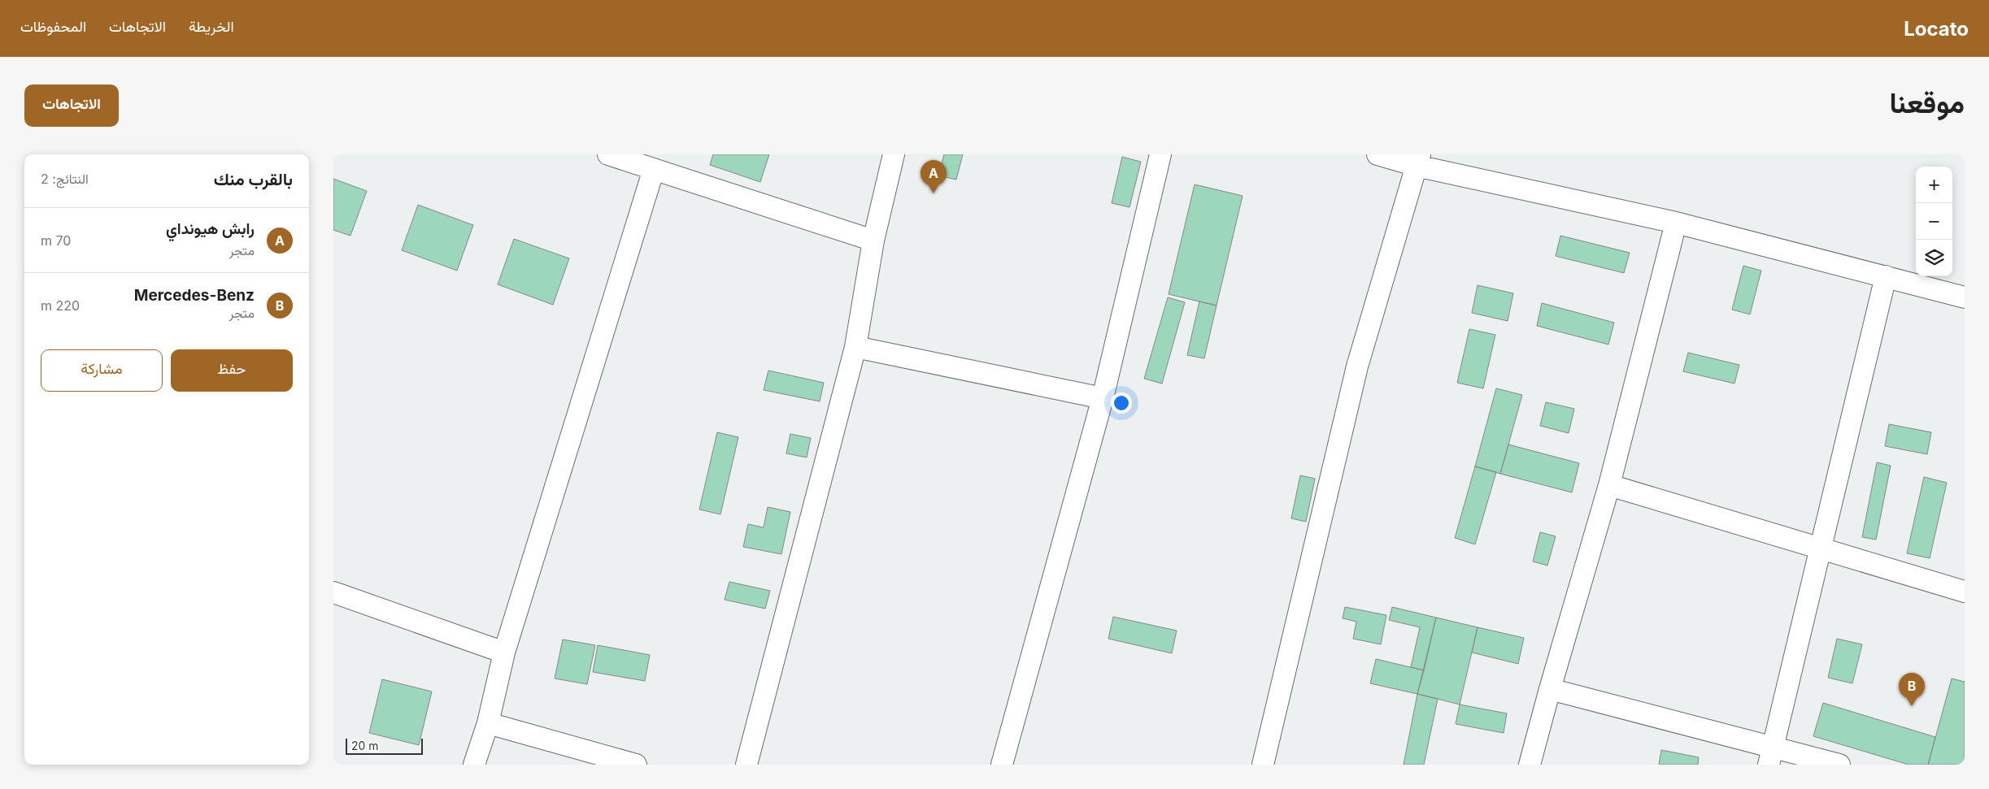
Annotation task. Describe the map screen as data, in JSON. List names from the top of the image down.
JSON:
{
  "scale_bar": "20 m",
  "page": {
    "header": "Locato",
    "nav": ["الخريطة", "الاتجاهات", "المحفوظات"],
    "title": "موقعنا",
    "buttons": [
      "الاتجاهات",
      ["حفظ", "مشاركة"]
    ],
    "heading": ["بالقرب منك", "النتائج: 2"],
    "pins": ["A", "B"],
    "map_buttons": ["+", "−"],
    "list": [
      {
        "mark": "A",
        "name": "رابش هيونداي",
        "note": "متجر",
        "value": "70 m"
      },
      {
        "mark": "B",
        "name": "Mercedes-Benz",
        "note": "متجر",
        "value": "220 m"
      }
    ],
    "scale": "20 m"
  }
}
